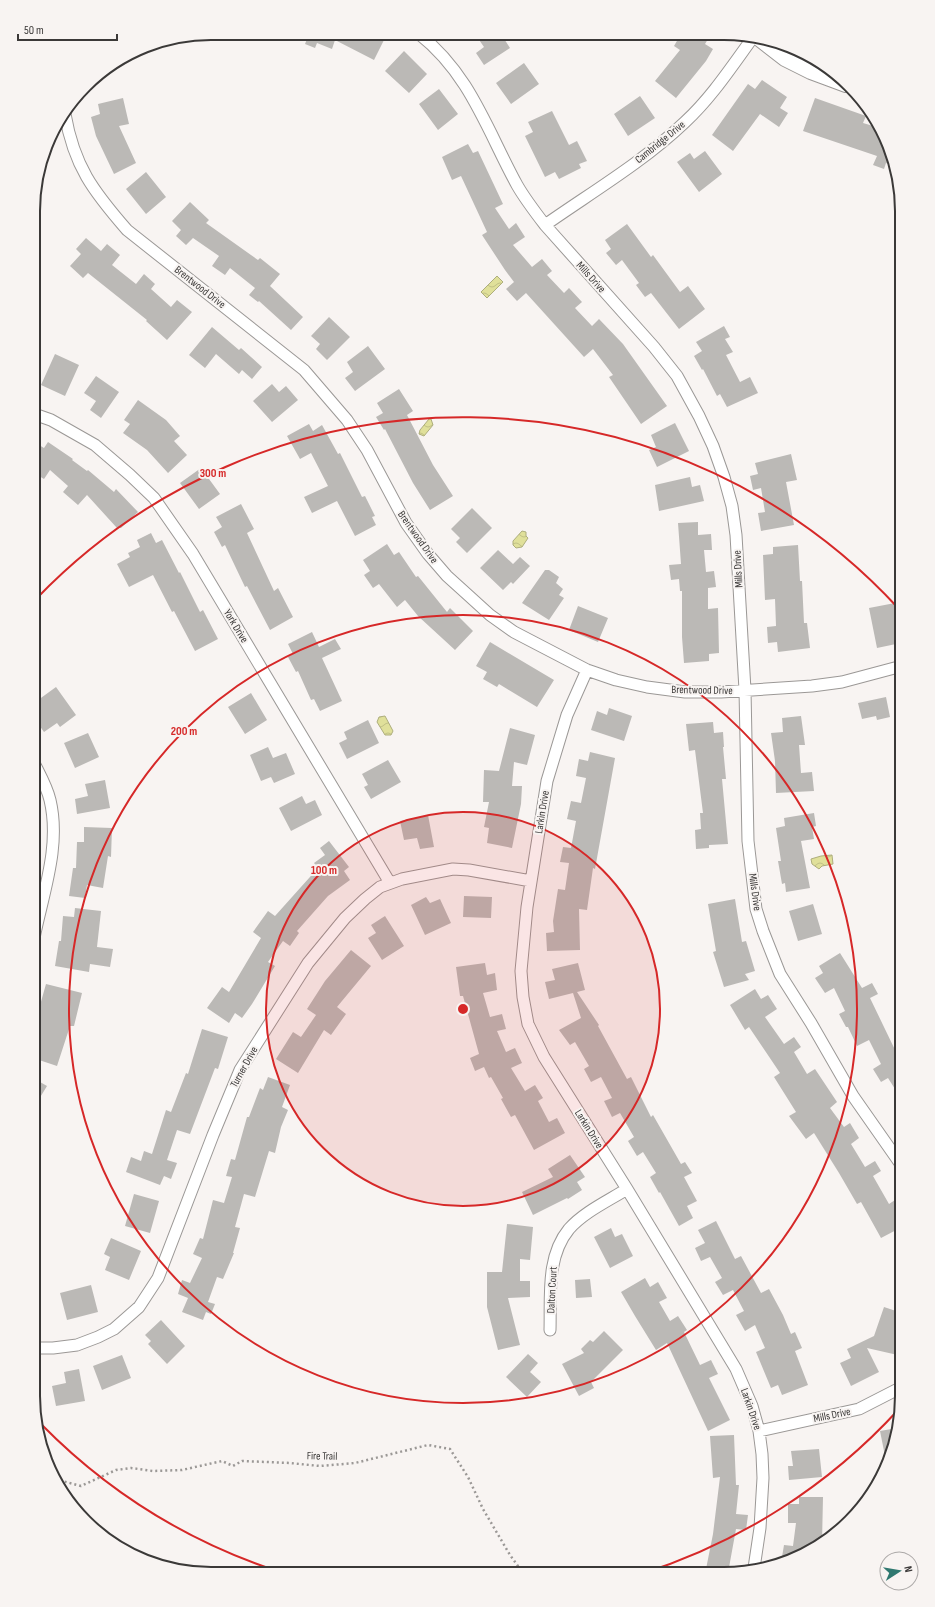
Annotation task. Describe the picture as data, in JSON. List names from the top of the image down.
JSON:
{
  "streets": {
    "street": [
      "Cambridge Drive",
      "Mills Drive",
      "Brentwood Drive",
      "York Drive",
      "Larkin Drive",
      "Turner Drive",
      "Dalton Court"
    ],
    "path": ["Fire Trail"]
  },
  "crossings": [
    ["Cambridge Drive", "Mills Drive"],
    ["Mills Drive", "Brentwood Drive"],
    ["Mills Drive", "Larkin Drive"],
    ["Brentwood Drive", "Larkin Drive"],
    ["York Drive", "Turner Drive"],
    ["Larkin Drive", "Turner Drive"],
    ["Larkin Drive", "Dalton Court"]
  ],
  "scale_bar": "50 m",
  "north": "right",
  "rings": ["300 m", "200 m", "100 m"]
}
